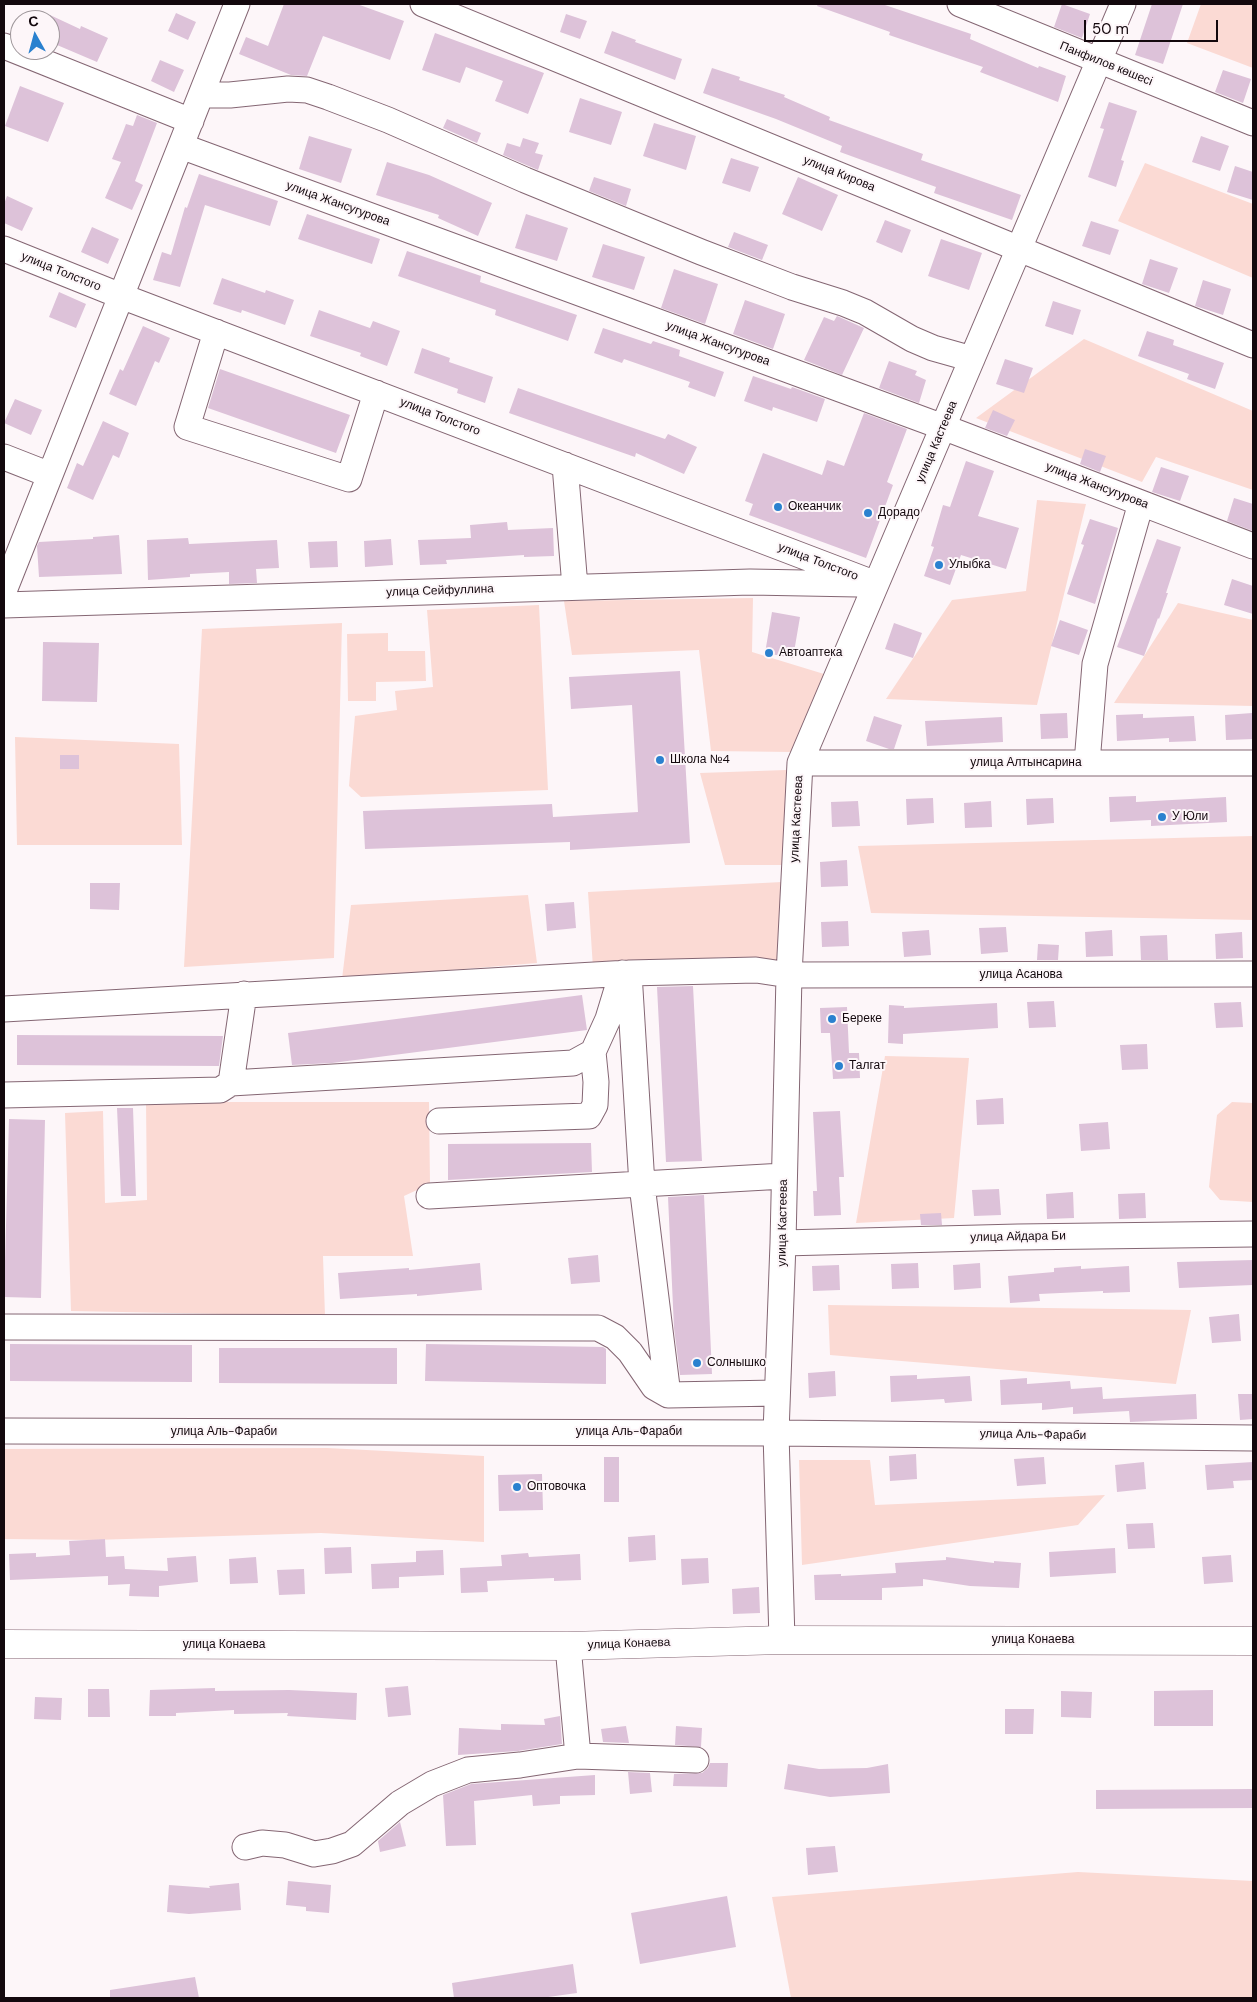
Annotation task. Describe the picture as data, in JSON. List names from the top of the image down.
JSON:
{
  "streets": {
    "main road": ["улица Конаева"],
    "street": [
      "Панфилов көшесі",
      "улица Кирова",
      "улица Жансугурова",
      "улица Толстого",
      "улица Кастеева",
      "улица Сейфуллина",
      "улица Алтынсарина",
      "улица Асанова",
      "улица Айдара Би",
      "улица Аль-Фараби"
    ]
  },
  "crossings": [
    ["Панфилов көшесі", "улица Кастеева"],
    ["улица Кирова", "улица Кастеева"],
    ["улица Жансугурова", "улица Кастеева"],
    ["улица Толстого", "улица Кастеева"],
    ["улица Толстого", "улица Сейфуллина"],
    ["улица Кастеева", "улица Сейфуллина"],
    ["улица Кастеева", "улица Алтынсарина"],
    ["улица Кастеева", "улица Асанова"],
    ["улица Кастеева", "улица Айдара Би"],
    ["улица Кастеева", "улица Аль-Фараби"],
    ["улица Кастеева", "улица Конаева"]
  ],
  "places": [
    "Океанчик",
    "Дорадо",
    "Улыбка",
    "Автоаптека",
    "Школа №4",
    "У Юли",
    "Береке",
    "Талгат",
    "Солнышко",
    "Оптовочка"
  ],
  "scale_bar": "50 m",
  "north": "top"
}
